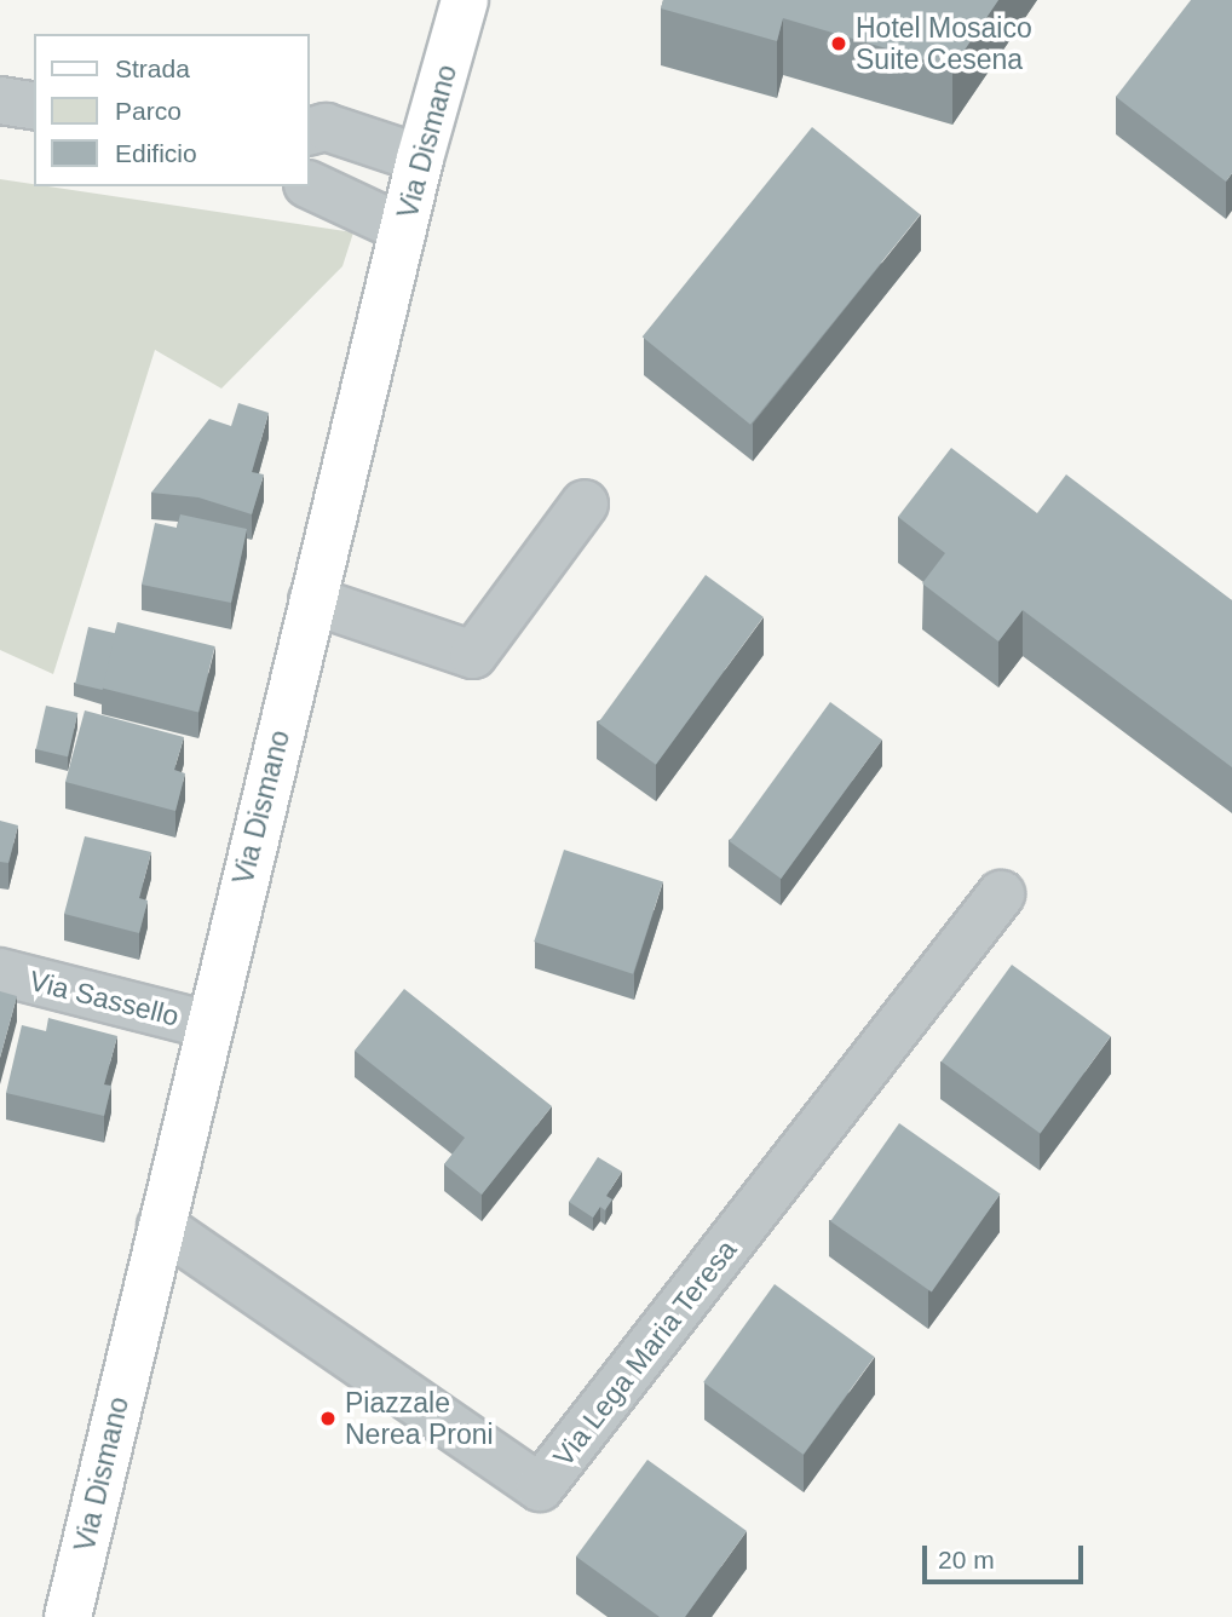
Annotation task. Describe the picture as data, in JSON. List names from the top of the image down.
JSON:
{
  "streets": {
    "main road": ["Via Dismano"],
    "street": ["Via Sassello", "Via Lega Maria Teresa"]
  },
  "crossings": [
    ["Via Dismano", "Via Sassello"],
    ["Via Dismano", "Via Lega Maria Teresa"]
  ],
  "places": ["Hotel Mosaico Suite Cesena", "Piazzale Nerea Proni"],
  "legend": ["Strada", "Parco", "Edificio"],
  "scale_bar": "20 m"
}
